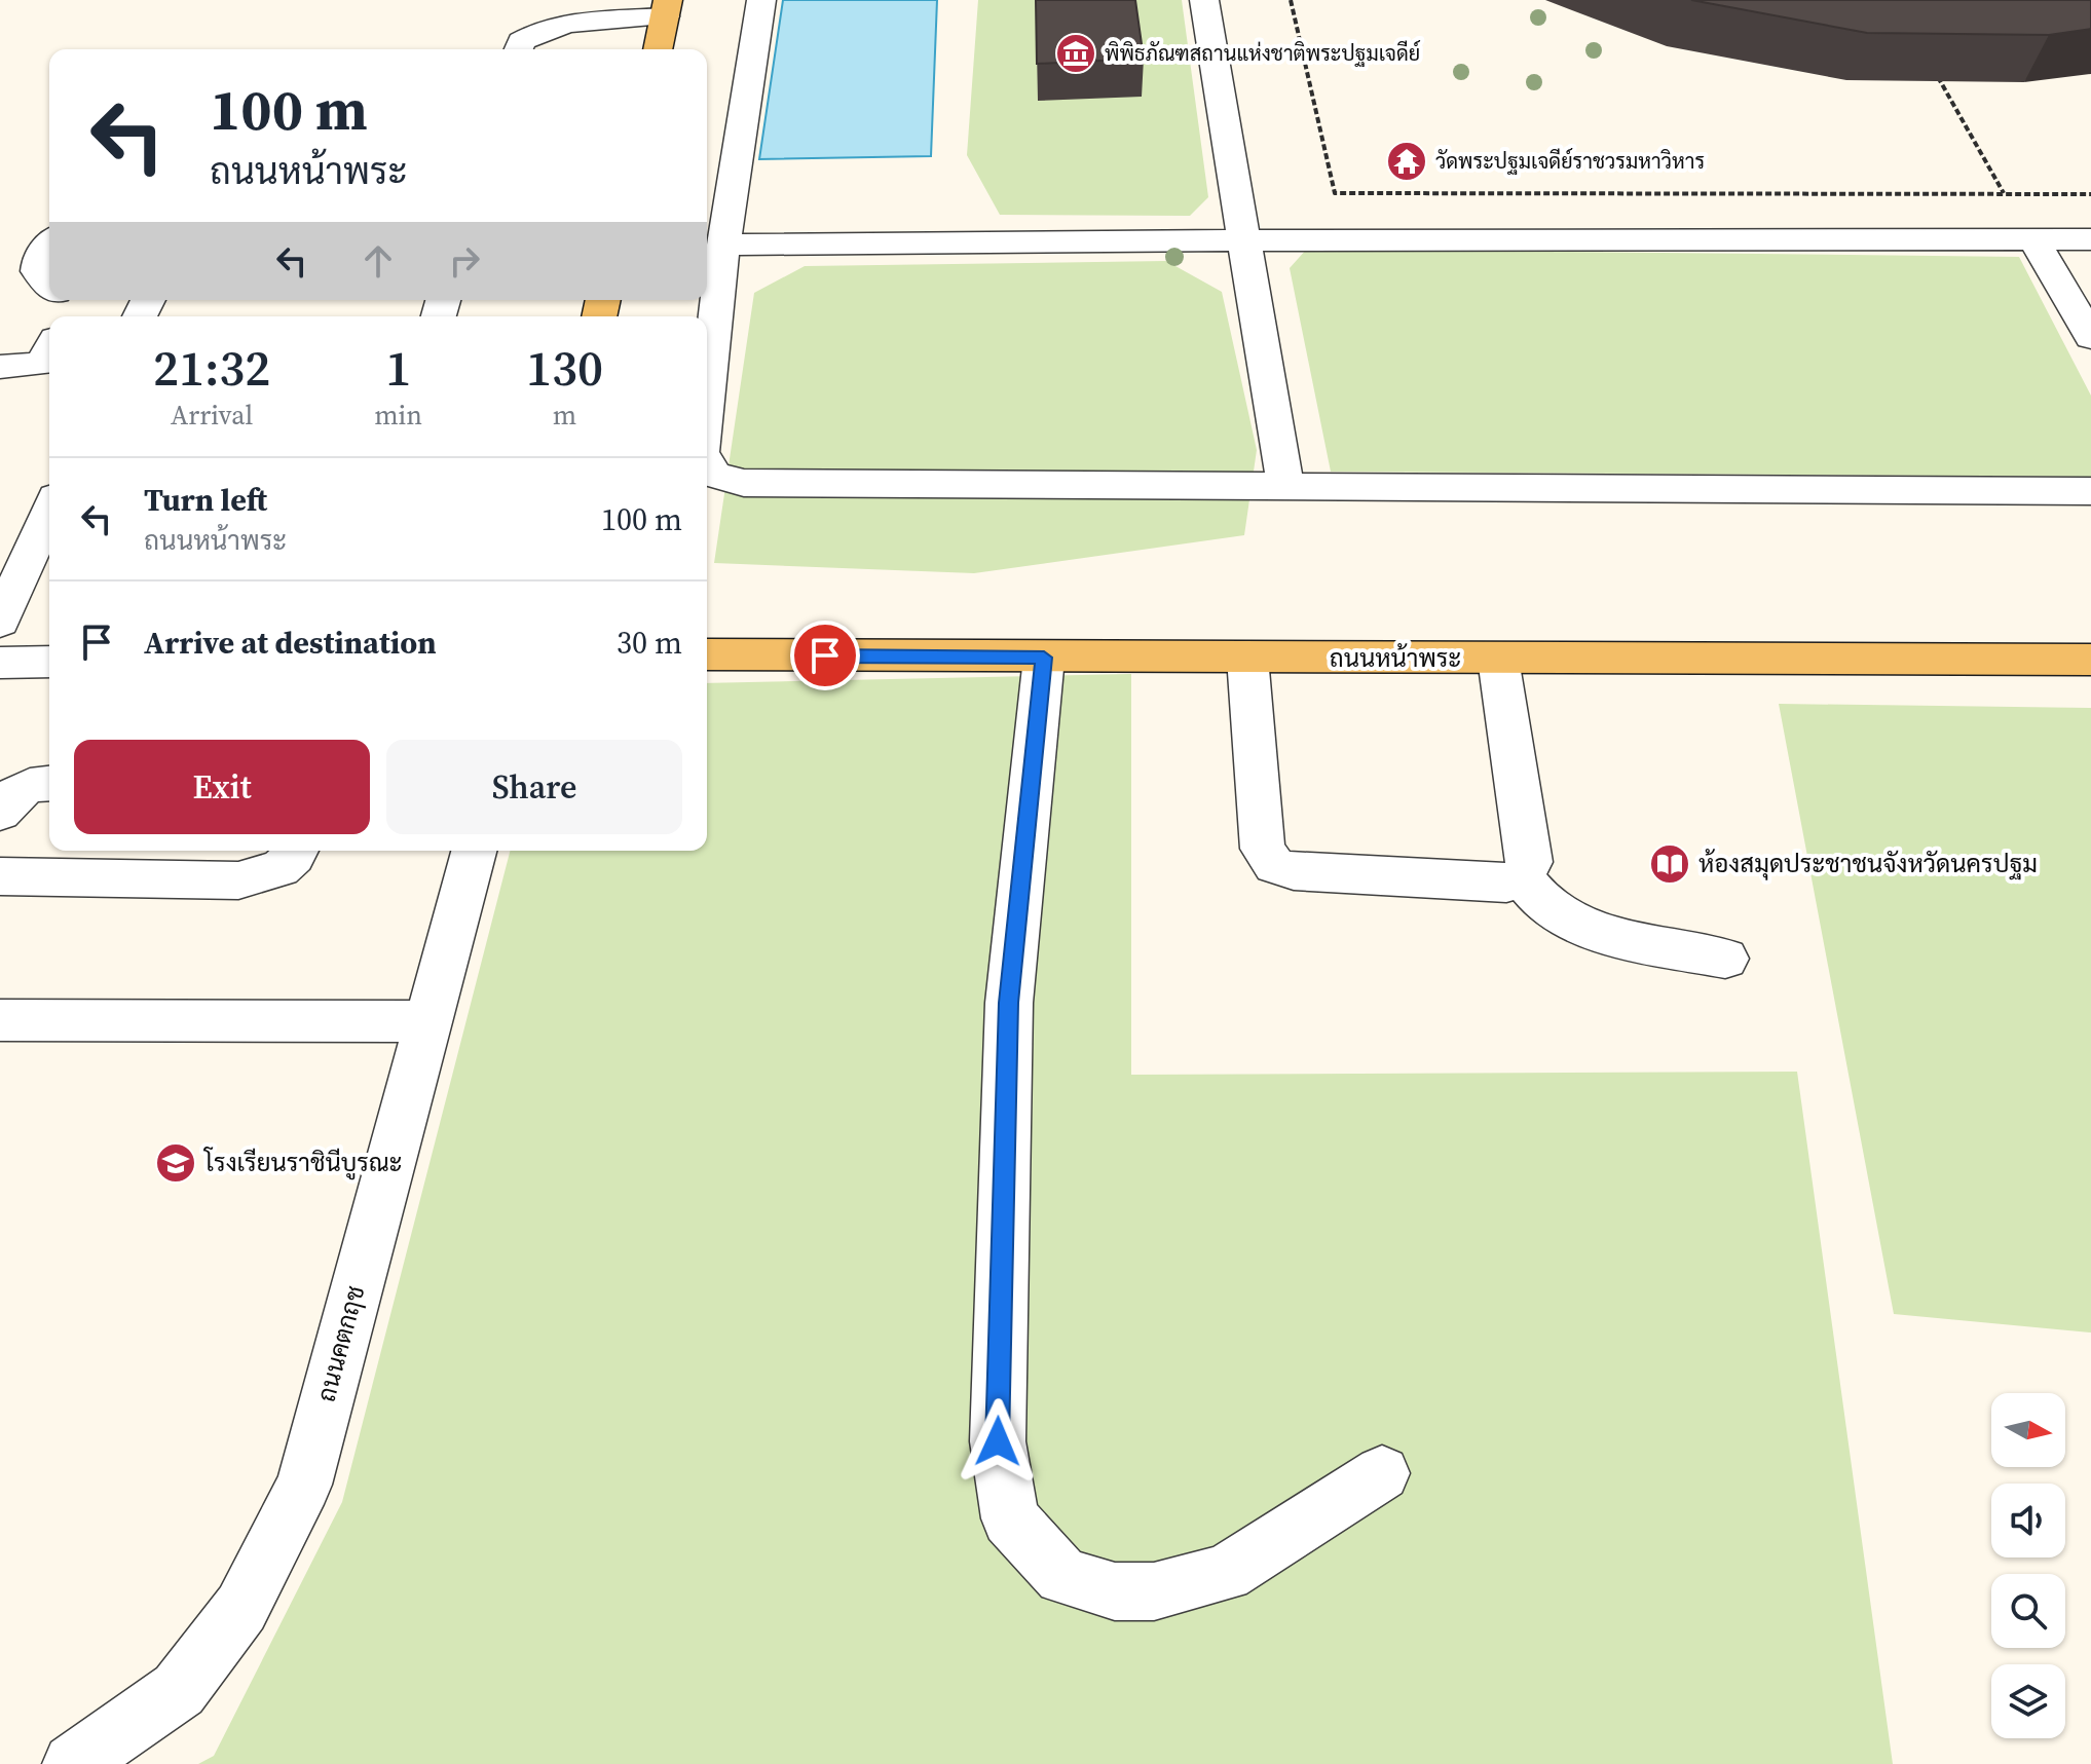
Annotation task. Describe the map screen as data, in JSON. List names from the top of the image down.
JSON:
{
  "streets": {
    "main road": ["ถนนหน้าพระ"],
    "street": ["ถนนคตกฤช"]
  },
  "places": {
    "museum": ["พิพิธภัณฑสถานแห่งชาติพระปฐมเจดีย์"],
    "temple": ["วัดพระปฐมเจดีย์ราชวรมหาวิหาร"],
    "library": ["ห้องสมุดประชาชนจังหวัดนครปฐม"],
    "school or university": ["โรงเรียนราชินีบูรณะ"]
  },
  "north": "right",
  "page": {
    "turn": ["100 m", "ถนนหน้าพระ"],
    "eta": [
      "21:32",
      "Arrival",
      "1",
      "min",
      "130",
      "m"
    ],
    "list": [
      {
        "name": "Turn left",
        "note": "ถนนหน้าพระ",
        "value": "100 m"
      },
      {
        "name": "Arrive at destination",
        "value": "30 m"
      }
    ],
    "buttons": ["Exit", "Share"]
  }
}
